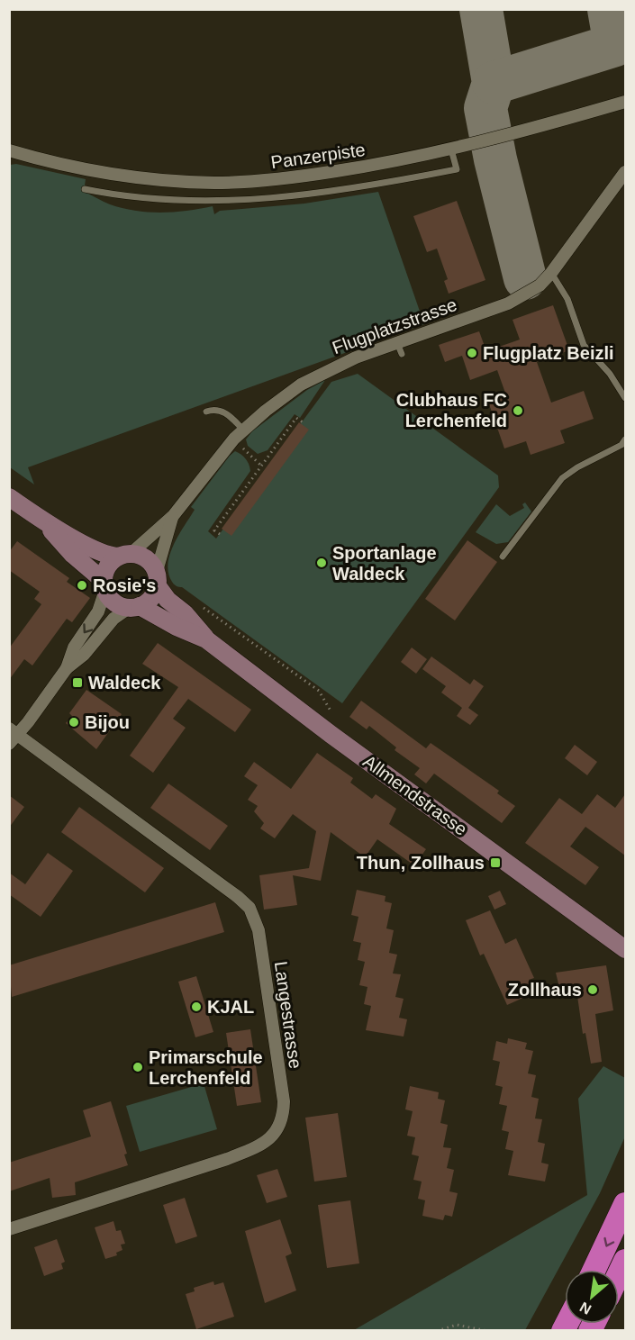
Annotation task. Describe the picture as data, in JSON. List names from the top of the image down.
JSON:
{
  "streets": {
    "main road": ["Allmendstrasse"],
    "street": ["Panzerpiste", "Flugplatzstrasse", "Langestrasse"]
  },
  "crossings": [
    ["Flugplatzstrasse", "Allmendstrasse"]
  ],
  "places": {
    "other": [
      "Flugplatz Beizli",
      "Clubhaus FC Lerchenfeld",
      "Sportanlage Waldeck",
      "Rosie's",
      "Bijou",
      "Zollhaus",
      "KJAL",
      "Primarschule Lerchenfeld"
    ],
    "transit": ["Waldeck", "Thun, Zollhaus"]
  },
  "north": "bottom left"
}
